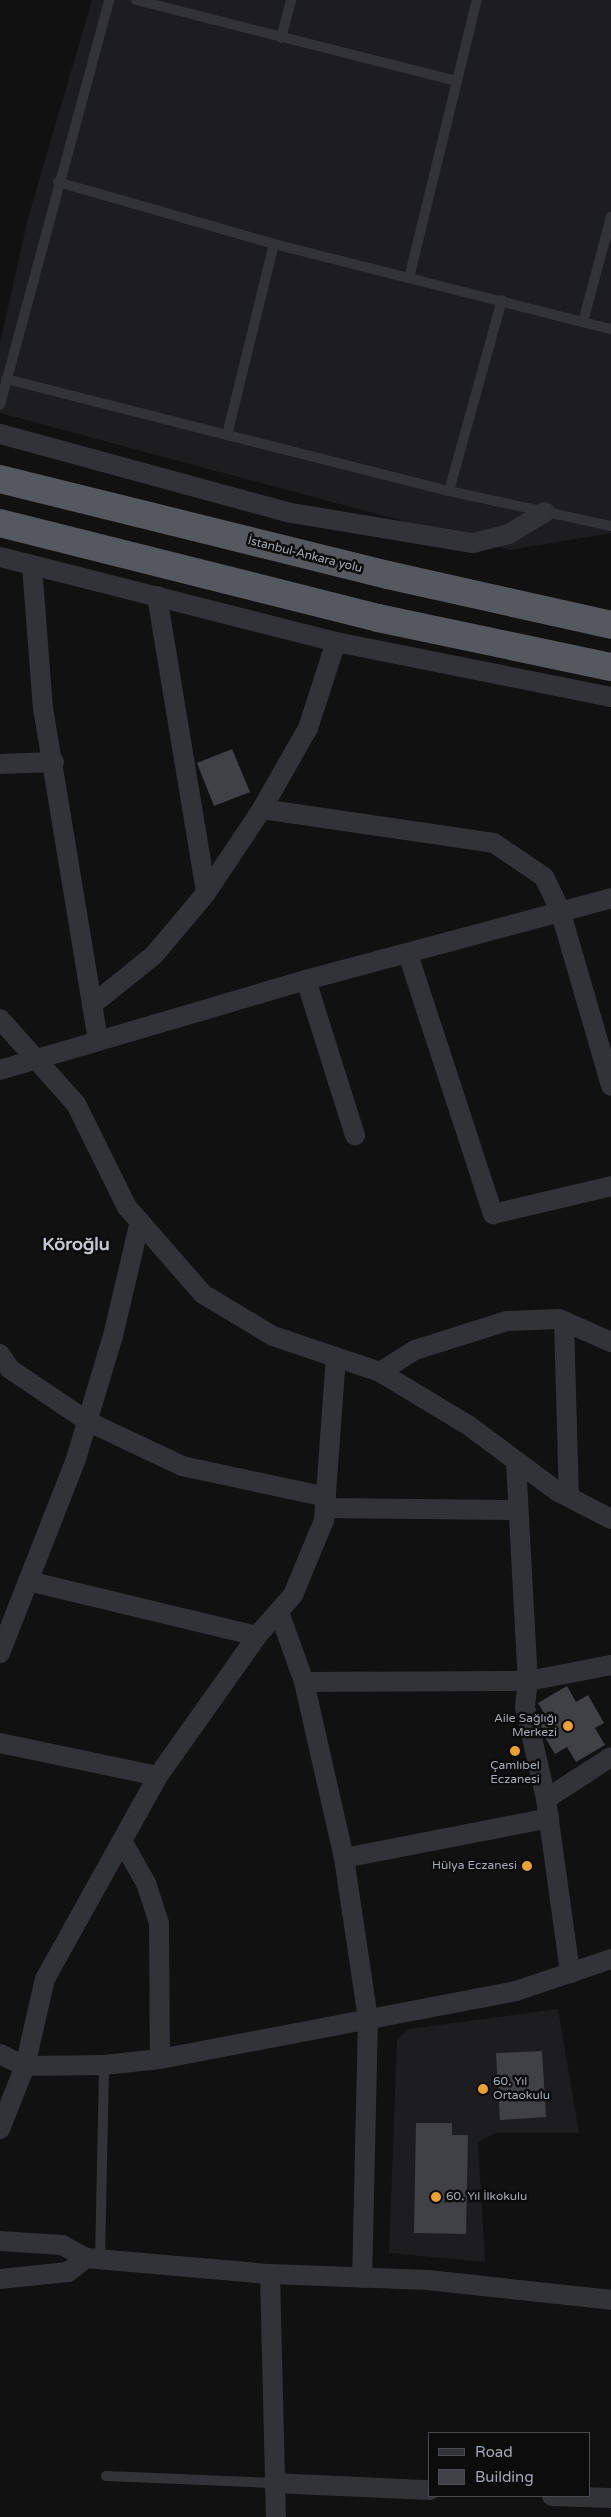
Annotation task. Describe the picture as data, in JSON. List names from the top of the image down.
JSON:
{
  "streets": {
    "highway": ["İstanbul-Ankara yolu"]
  },
  "districts": ["Köroğlu"],
  "places": [
    "Aile Sağlığı Merkezi",
    "Çamlıbel Eczanesi",
    "Hülya Eczanesi",
    "60. Yıl Ortaokulu",
    "60. Yıl İlkokulu"
  ],
  "legend": ["Road", "Building"]
}
